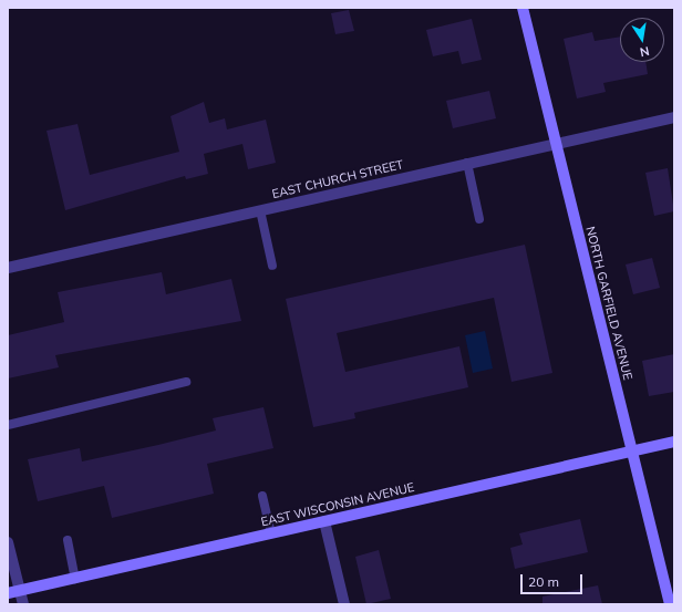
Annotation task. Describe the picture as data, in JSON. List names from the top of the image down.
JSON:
{
  "streets": {
    "street": ["EAST CHURCH STREET", "NORTH GARFIELD AVENUE", "EAST WISCONSIN AVENUE"]
  },
  "crossings": [
    ["EAST CHURCH STREET", "NORTH GARFIELD AVENUE"],
    ["NORTH GARFIELD AVENUE", "EAST WISCONSIN AVENUE"]
  ],
  "scale_bar": "20 m",
  "north": "bottom"
}
